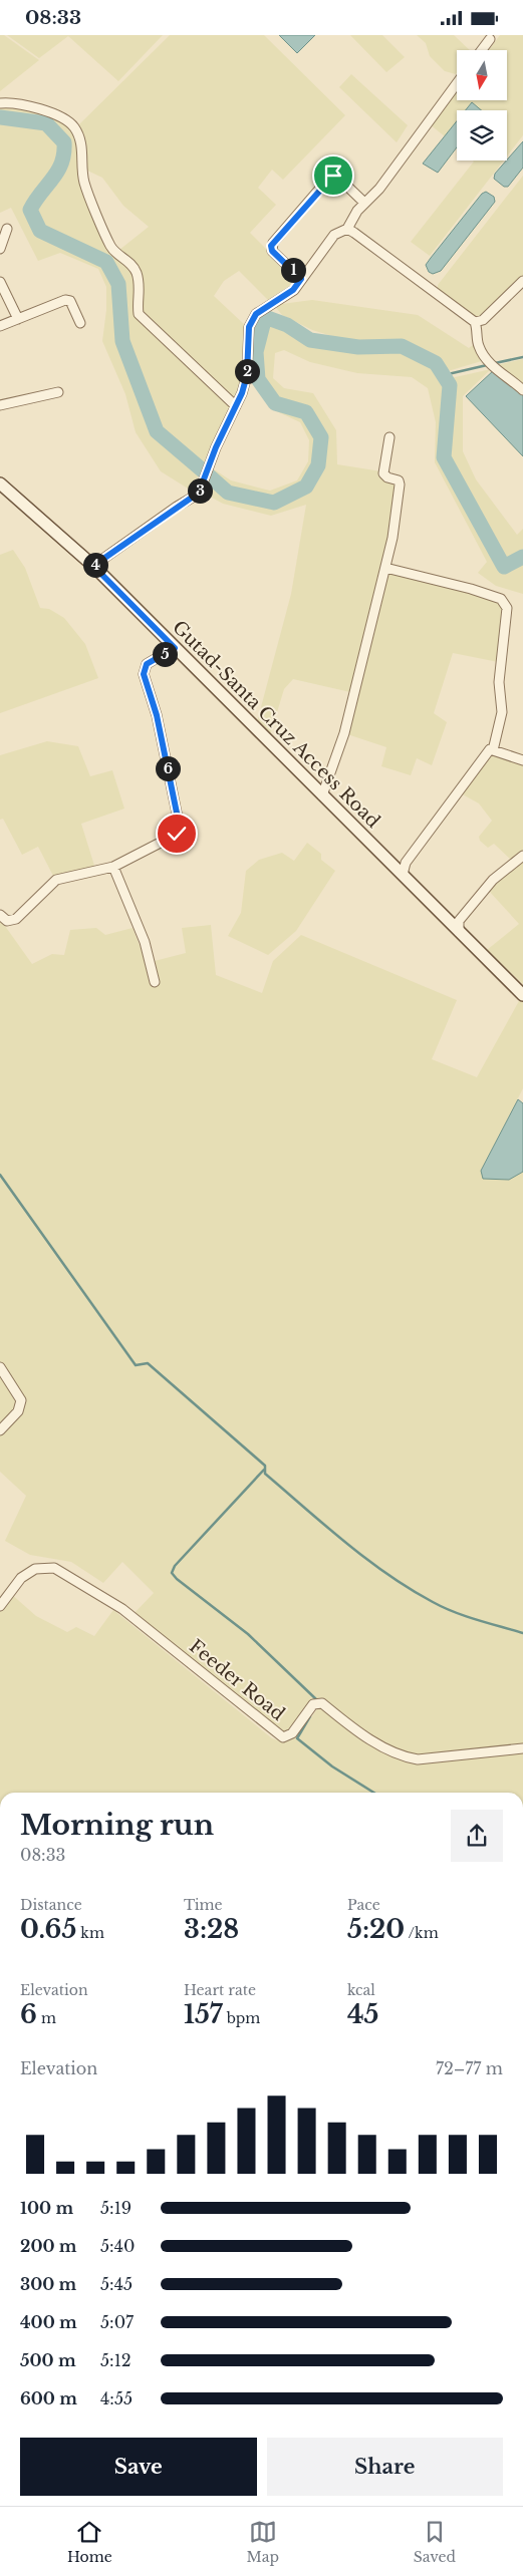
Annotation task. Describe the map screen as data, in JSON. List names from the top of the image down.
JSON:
{
  "streets": {
    "main road": ["Gutad-Santa Cruz Access Road"],
    "street": ["Feeder Road"]
  },
  "north": "bottom",
  "page": {
    "status": "08:33",
    "pins": [
      "1",
      "2",
      "3",
      "4",
      "5",
      "6"
    ],
    "heading": ["Morning run", "08:33"],
    "stats": [
      ["Distance", "0.65 km"],
      ["Time", "3:28"],
      ["Pace", "5:20 /km"],
      ["Elevation", "6 m"],
      ["Heart rate", "157 bpm"],
      ["kcal", "45"]
    ],
    "chart": ["Elevation", "72–77 m"],
    "list": [
      {
        "name": "100 m",
        "note": "5:19"
      },
      {
        "name": "200 m",
        "note": "5:40"
      },
      {
        "name": "300 m",
        "note": "5:45"
      },
      {
        "name": "400 m",
        "note": "5:07"
      },
      {
        "name": "500 m",
        "note": "5:12"
      },
      {
        "name": "600 m",
        "note": "4:55"
      }
    ],
    "buttons": ["Save", "Share"],
    "tabs": ["Home", "Map", "Saved"]
  }
}
